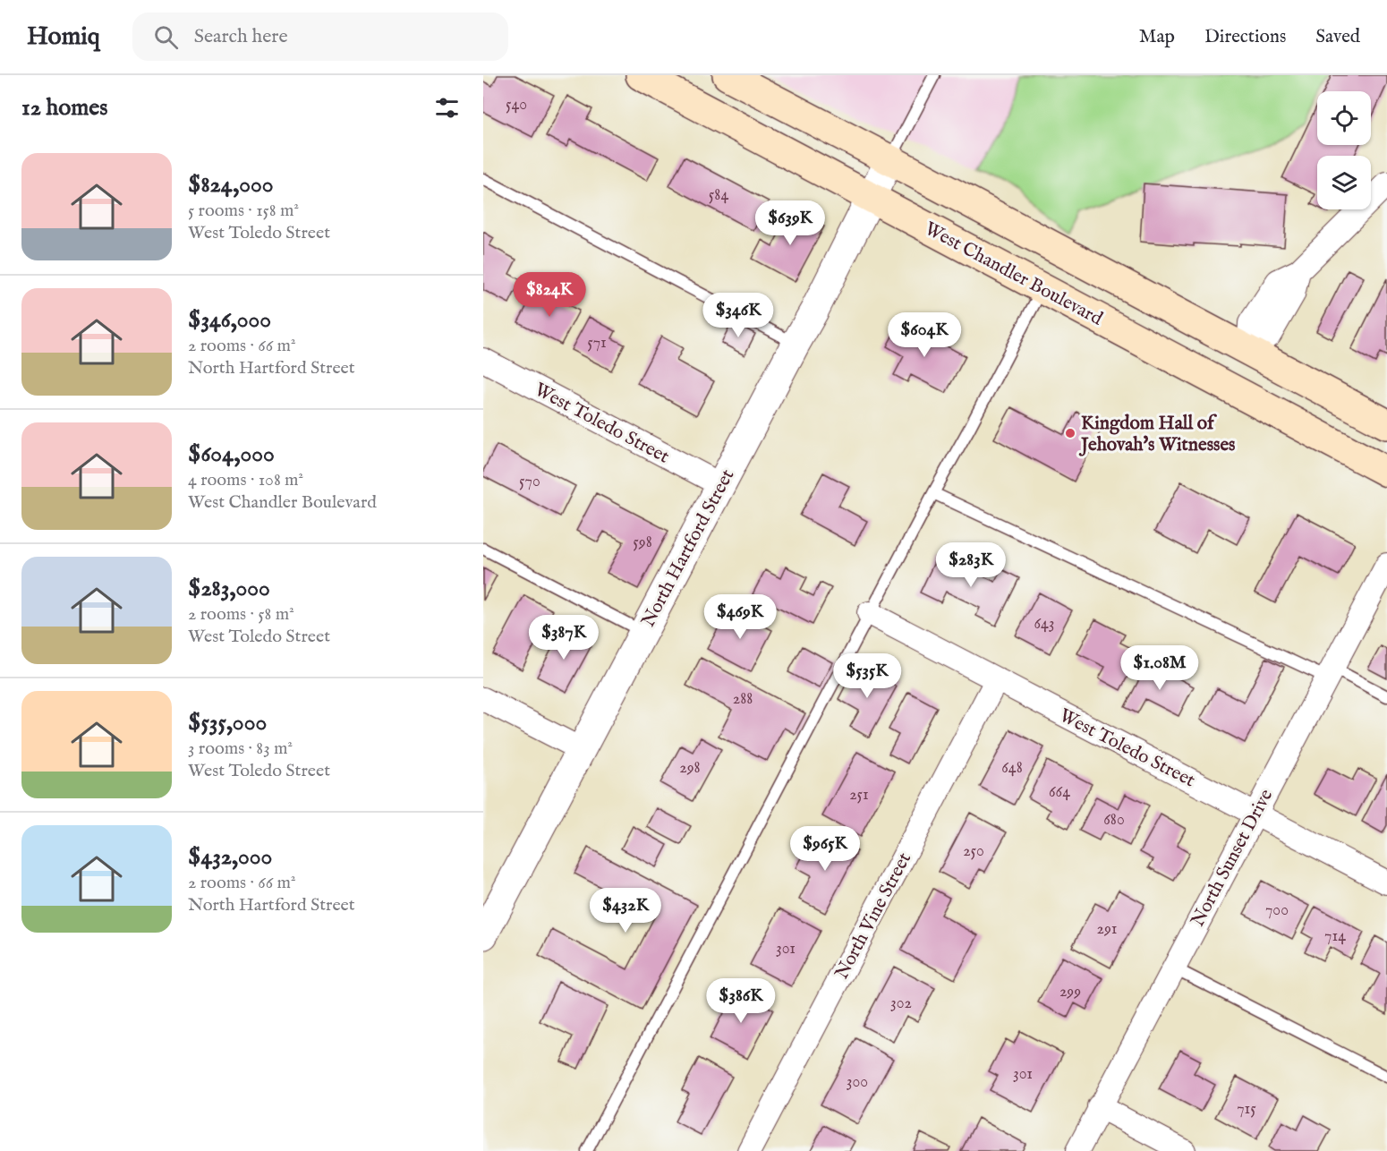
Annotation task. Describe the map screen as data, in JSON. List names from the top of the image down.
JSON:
{
  "streets": {
    "main road": ["West Chandler Boulevard"],
    "street": [
      "West Toledo Street",
      "North Hartford Street",
      "North Sunset Drive",
      "North Vine Street"
    ]
  },
  "crossings": [
    ["West Chandler Boulevard", "North Hartford Street"],
    ["West Toledo Street", "North Hartford Street"],
    ["West Toledo Street", "North Sunset Drive"],
    ["West Toledo Street", "North Vine Street"]
  ],
  "places": ["Kingdom Hall of Jehovah's Witnesses"],
  "house_numbers": [
    "540",
    "584",
    "571",
    "570",
    "598",
    "643",
    "288",
    "298",
    "648",
    "664",
    "251",
    "680",
    "250",
    "700",
    "291",
    "714",
    "301",
    "299",
    "302",
    "301",
    "300",
    "715"
  ],
  "page": {
    "header": "Homiq",
    "search": "Search here",
    "nav": ["Map", "Directions", "Saved"],
    "heading": "12 homes",
    "list": [
      {
        "name": "$824,000",
        "note": "5 rooms · 158 m² · West Toledo Street"
      },
      {
        "name": "$346,000",
        "note": "2 rooms · 66 m² · North Hartford Street"
      },
      {
        "name": "$604,000",
        "note": "4 rooms · 108 m² · West Chandler Boulevard"
      },
      {
        "name": "$283,000",
        "note": "2 rooms · 58 m² · West Toledo Street"
      },
      {
        "name": "$535,000",
        "note": "3 rooms · 83 m² · West Toledo Street"
      },
      {
        "name": "$432,000",
        "note": "2 rooms · 66 m² · North Hartford Street"
      }
    ],
    "price": [
      "$639K",
      "$824K",
      "$346K",
      "$604K",
      "$283K",
      "$469K",
      "$387K",
      "$1.08M",
      "$535K",
      "$965K",
      "$432K",
      "$386K"
    ]
  }
}
